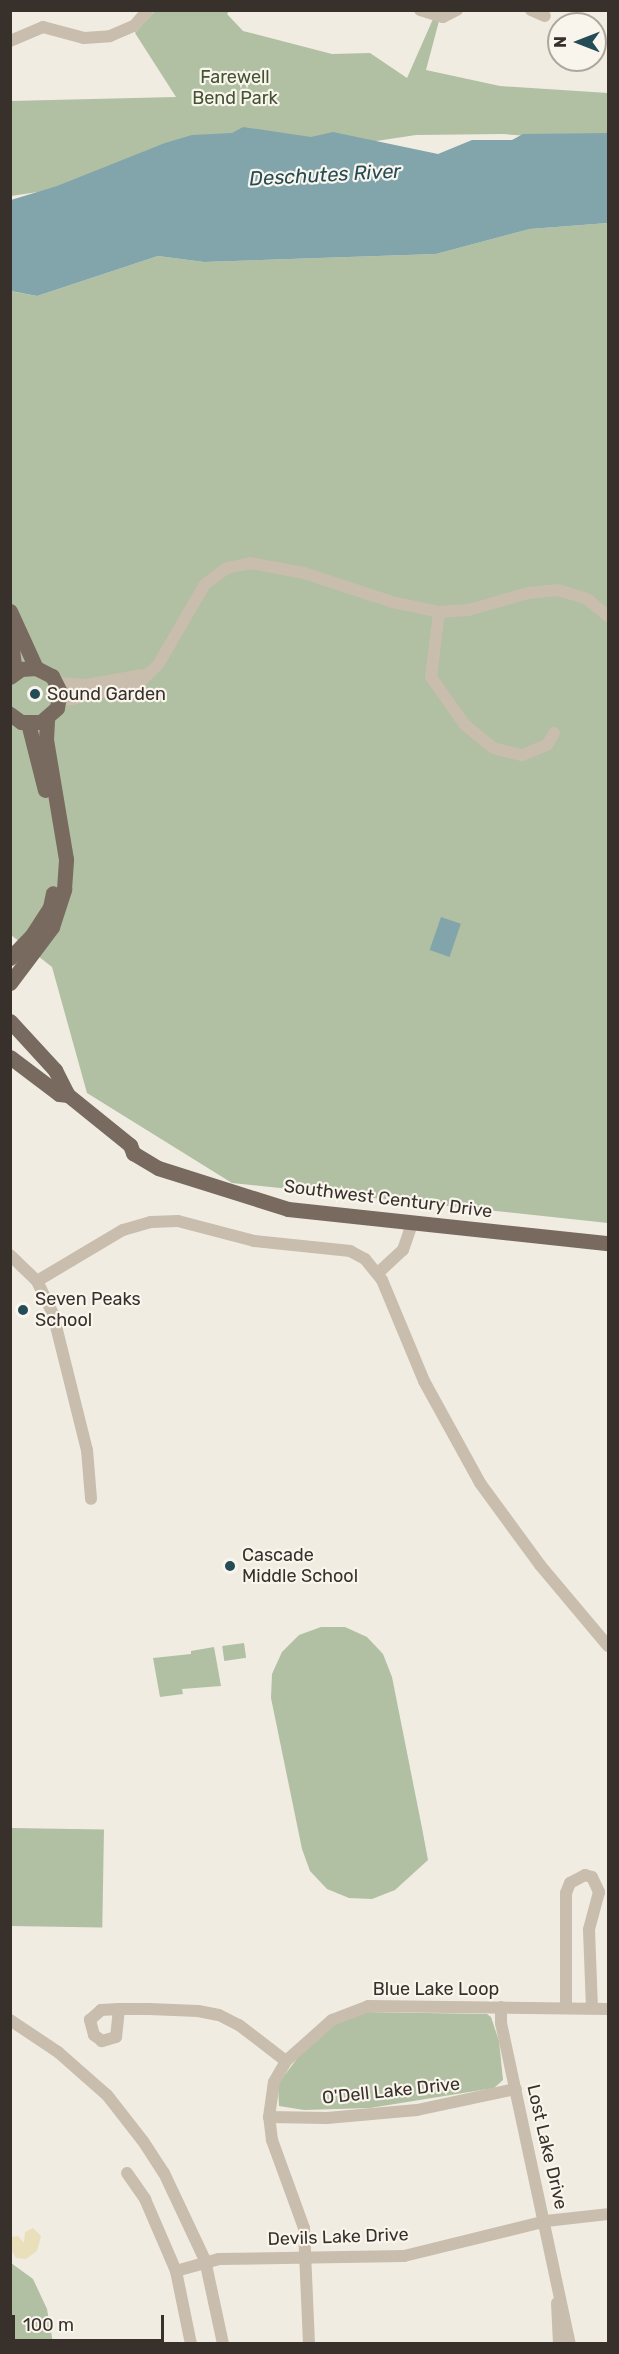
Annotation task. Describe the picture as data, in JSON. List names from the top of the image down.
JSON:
{
  "streets": {
    "main road": ["Southwest Century Drive"],
    "street": [
      "Blue Lake Loop",
      "O'Dell Lake Drive",
      "Lost Lake Drive",
      "Devils Lake Drive"
    ]
  },
  "crossings": [
    ["Blue Lake Loop", "O'Dell Lake Drive"],
    ["Blue Lake Loop", "Lost Lake Drive"],
    ["Blue Lake Loop", "Devils Lake Drive"],
    ["O'Dell Lake Drive", "Lost Lake Drive"],
    ["Lost Lake Drive", "Devils Lake Drive"]
  ],
  "water": ["Deschutes River"],
  "parks": ["Farewell Bend Park"],
  "places": ["Sound Garden", "Seven Peaks School", "Cascade Middle School"],
  "scale_bar": "100 m",
  "north": "left"
}
